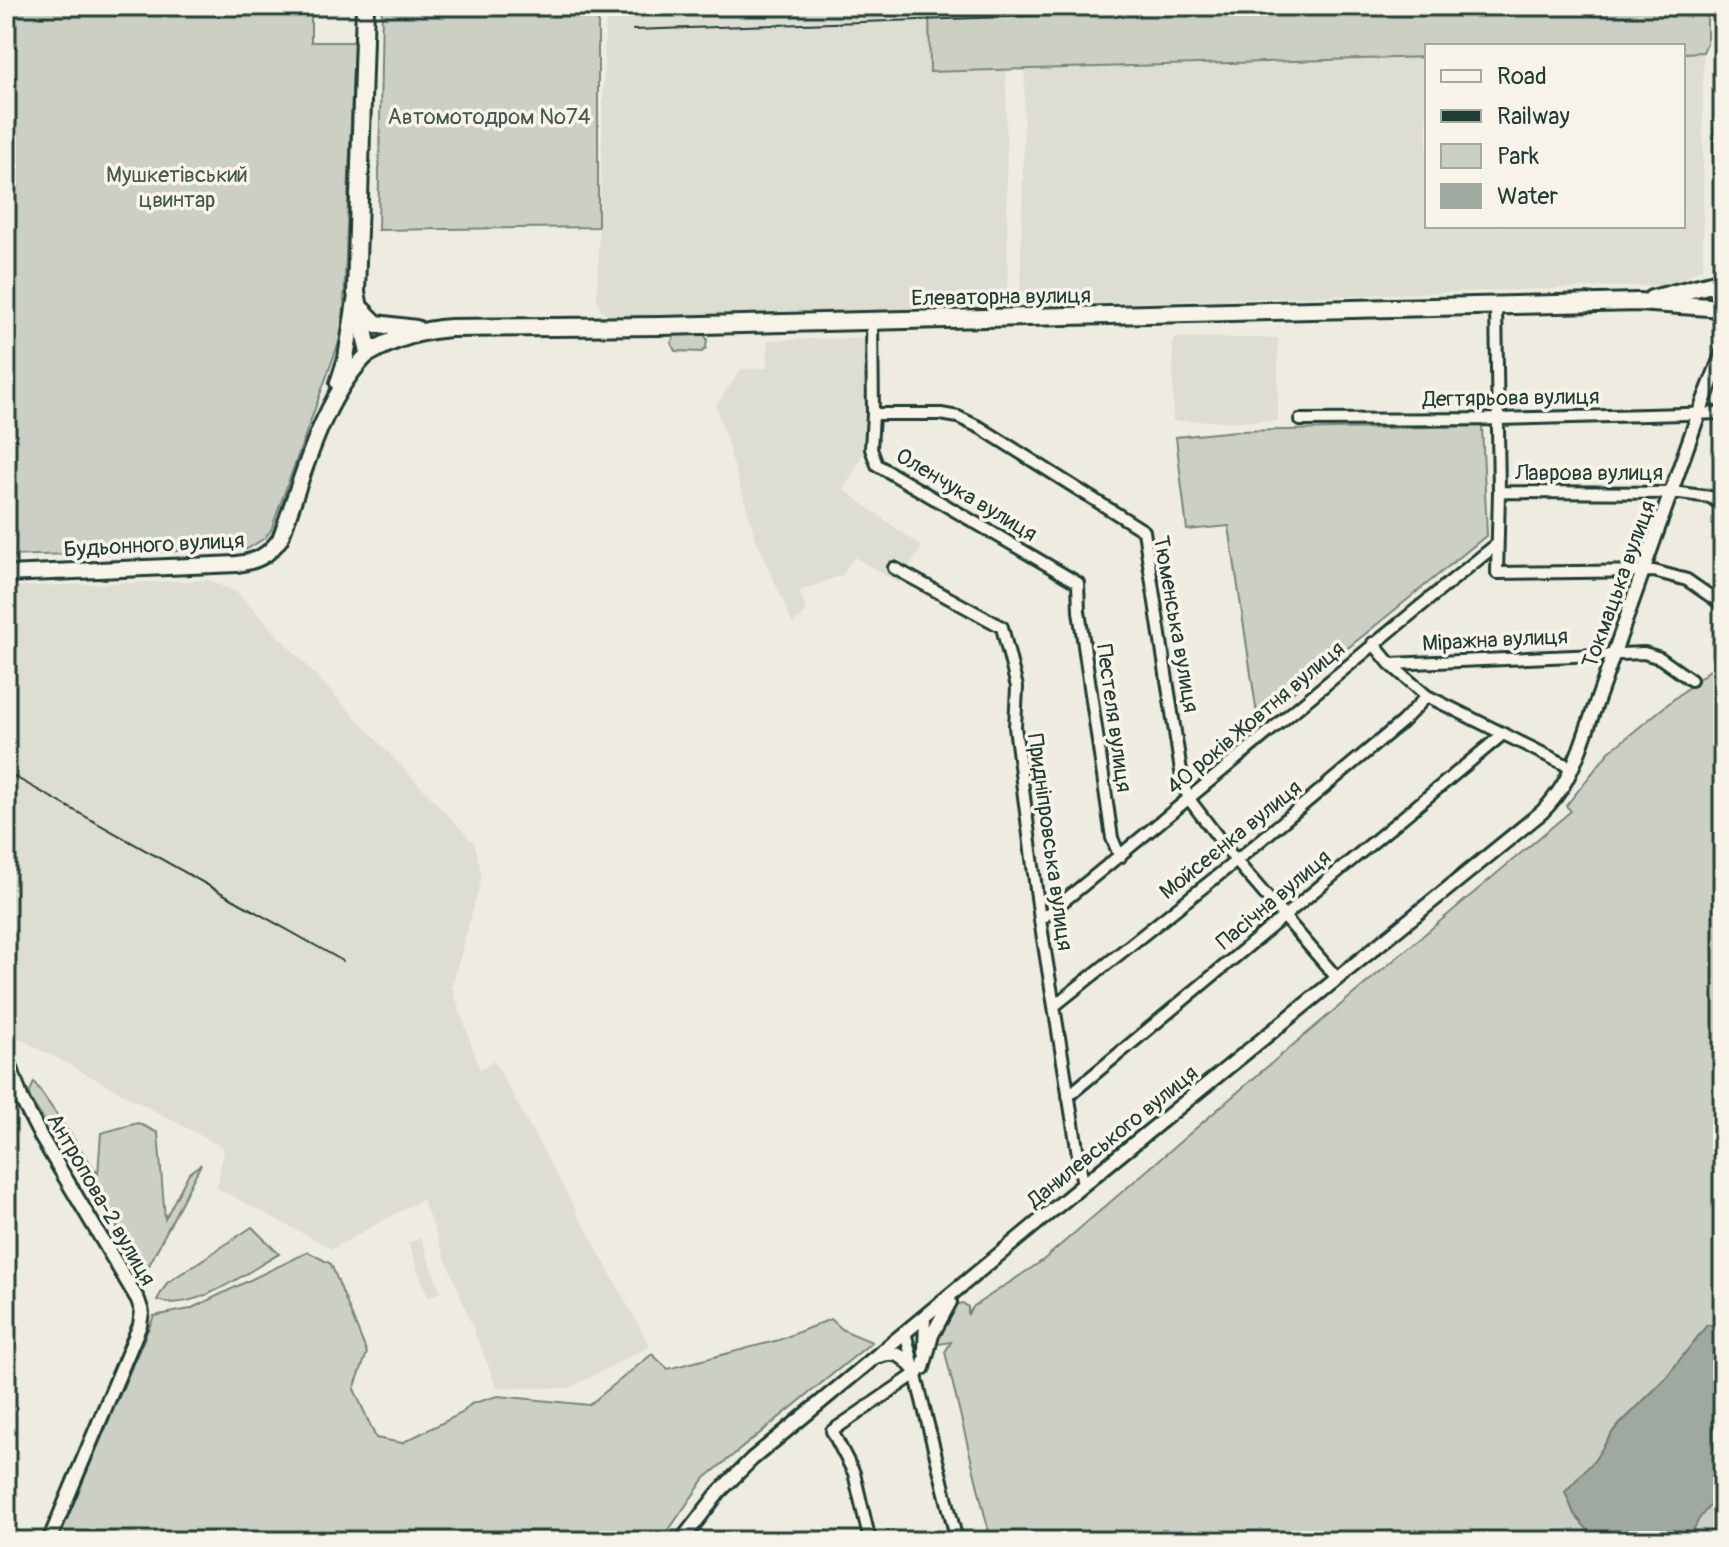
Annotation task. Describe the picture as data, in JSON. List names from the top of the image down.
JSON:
{
  "streets": {
    "main road": ["Елеваторна вулиця", "Будьонного вулиця"],
    "street": [
      "Дегтярьова вулиця",
      "Лаврова вулиця",
      "Оленчука вулиця",
      "Токмацька вулиця",
      "Тюменська вулиця",
      "Міражна вулиця",
      "40 років Жовтня вулиця",
      "Пестеля вулиця",
      "Мойсеєнка вулиця",
      "Придніпровська вулиця",
      "Пасічна вулиця",
      "Данилевського вулиця",
      "Антропова-2 вулиця"
    ]
  },
  "crossings": [
    ["Елеваторна вулиця", "Оленчука вулиця"],
    ["Елеваторна вулиця", "Будьонного вулиця"],
    ["Дегтярьова вулиця", "Токмацька вулиця"],
    ["Лаврова вулиця", "Токмацька вулиця"],
    ["Оленчука вулиця", "Тюменська вулиця"],
    ["Оленчука вулиця", "Пестеля вулиця"],
    ["Токмацька вулиця", "Міражна вулиця"],
    ["Токмацька вулиця", "Данилевського вулиця"],
    ["Тюменська вулиця", "40 років Жовтня вулиця"],
    ["Тюменська вулиця", "Мойсеєнка вулиця"],
    ["Тюменська вулиця", "Пасічна вулиця"],
    ["Тюменська вулиця", "Данилевського вулиця"],
    ["40 років Жовтня вулиця", "Пестеля вулиця"],
    ["40 років Жовтня вулиця", "Придніпровська вулиця"],
    ["Мойсеєнка вулиця", "Придніпровська вулиця"],
    ["Придніпровська вулиця", "Пасічна вулиця"],
    ["Придніпровська вулиця", "Данилевського вулиця"]
  ],
  "parks": ["Автомотодром №74", "Мушкетівський цвинтар"],
  "legend": [
    "Road",
    "Railway",
    "Park",
    "Water"
  ]
}
